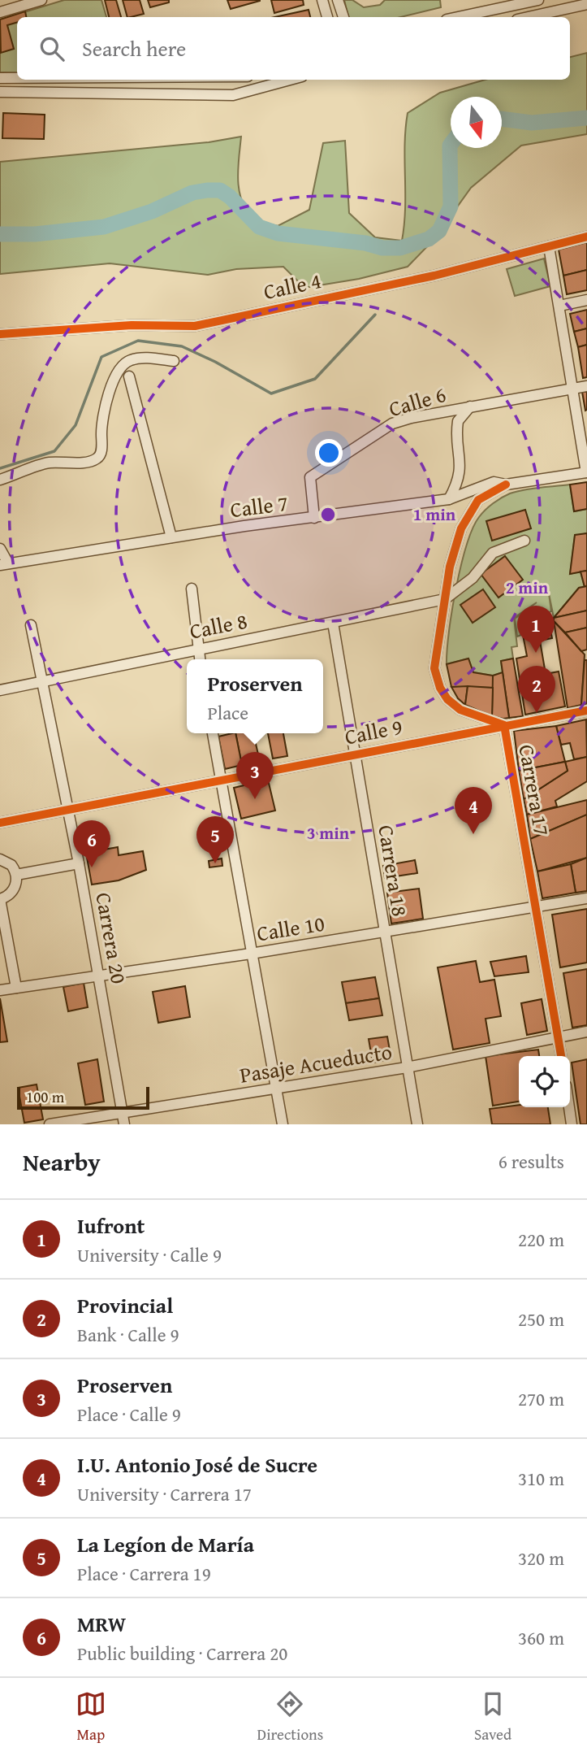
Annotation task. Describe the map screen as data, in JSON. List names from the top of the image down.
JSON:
{
  "streets": {
    "street": [
      "Calle 4",
      "Calle 6",
      "Calle 7",
      "Calle 8",
      "Calle 9",
      "Carrera 17",
      "Carrera 18",
      "Calle 10",
      "Carrera 20",
      "Pasaje Acueducto"
    ]
  },
  "crossings": [
    ["Calle 6", "Calle 7"],
    ["Calle 7", "Carrera 17"],
    ["Calle 8", "Carrera 17"],
    ["Calle 8", "Carrera 18"],
    ["Calle 8", "Carrera 20"],
    ["Calle 9", "Carrera 17"],
    ["Calle 9", "Carrera 18"],
    ["Calle 9", "Carrera 20"],
    ["Carrera 17", "Calle 10"],
    ["Carrera 17", "Pasaje Acueducto"],
    ["Carrera 18", "Calle 10"],
    ["Carrera 18", "Pasaje Acueducto"],
    ["Calle 10", "Carrera 20"],
    ["Carrera 20", "Pasaje Acueducto"]
  ],
  "scale_bar": "100 m",
  "north": "bottom",
  "page": {
    "search": "Search here",
    "pins": [
      "1",
      "2",
      "3",
      "4",
      "5",
      "6"
    ],
    "popup": ["Proserven", "Place"],
    "scale": "100 m",
    "heading": ["Nearby", "6 results"],
    "list": [
      {
        "mark": "1",
        "name": "Iufront",
        "note": "University · Calle 9",
        "value": "220 m"
      },
      {
        "mark": "2",
        "name": "Provincial",
        "note": "Bank · Calle 9",
        "value": "250 m"
      },
      {
        "mark": "3",
        "name": "Proserven",
        "note": "Place · Calle 9",
        "value": "270 m"
      },
      {
        "mark": "4",
        "name": "I.U. Antonio José de Sucre",
        "note": "University · Carrera 17",
        "value": "310 m"
      },
      {
        "mark": "5",
        "name": "La Legíon de María",
        "note": "Place · Carrera 19",
        "value": "320 m"
      },
      {
        "mark": "6",
        "name": "MRW",
        "note": "Public building · Carrera 20",
        "value": "360 m"
      }
    ],
    "nav": ["Map", "Directions", "Saved"]
  },
  "rings": ["1 min", "2 min", "3 min"]
}
